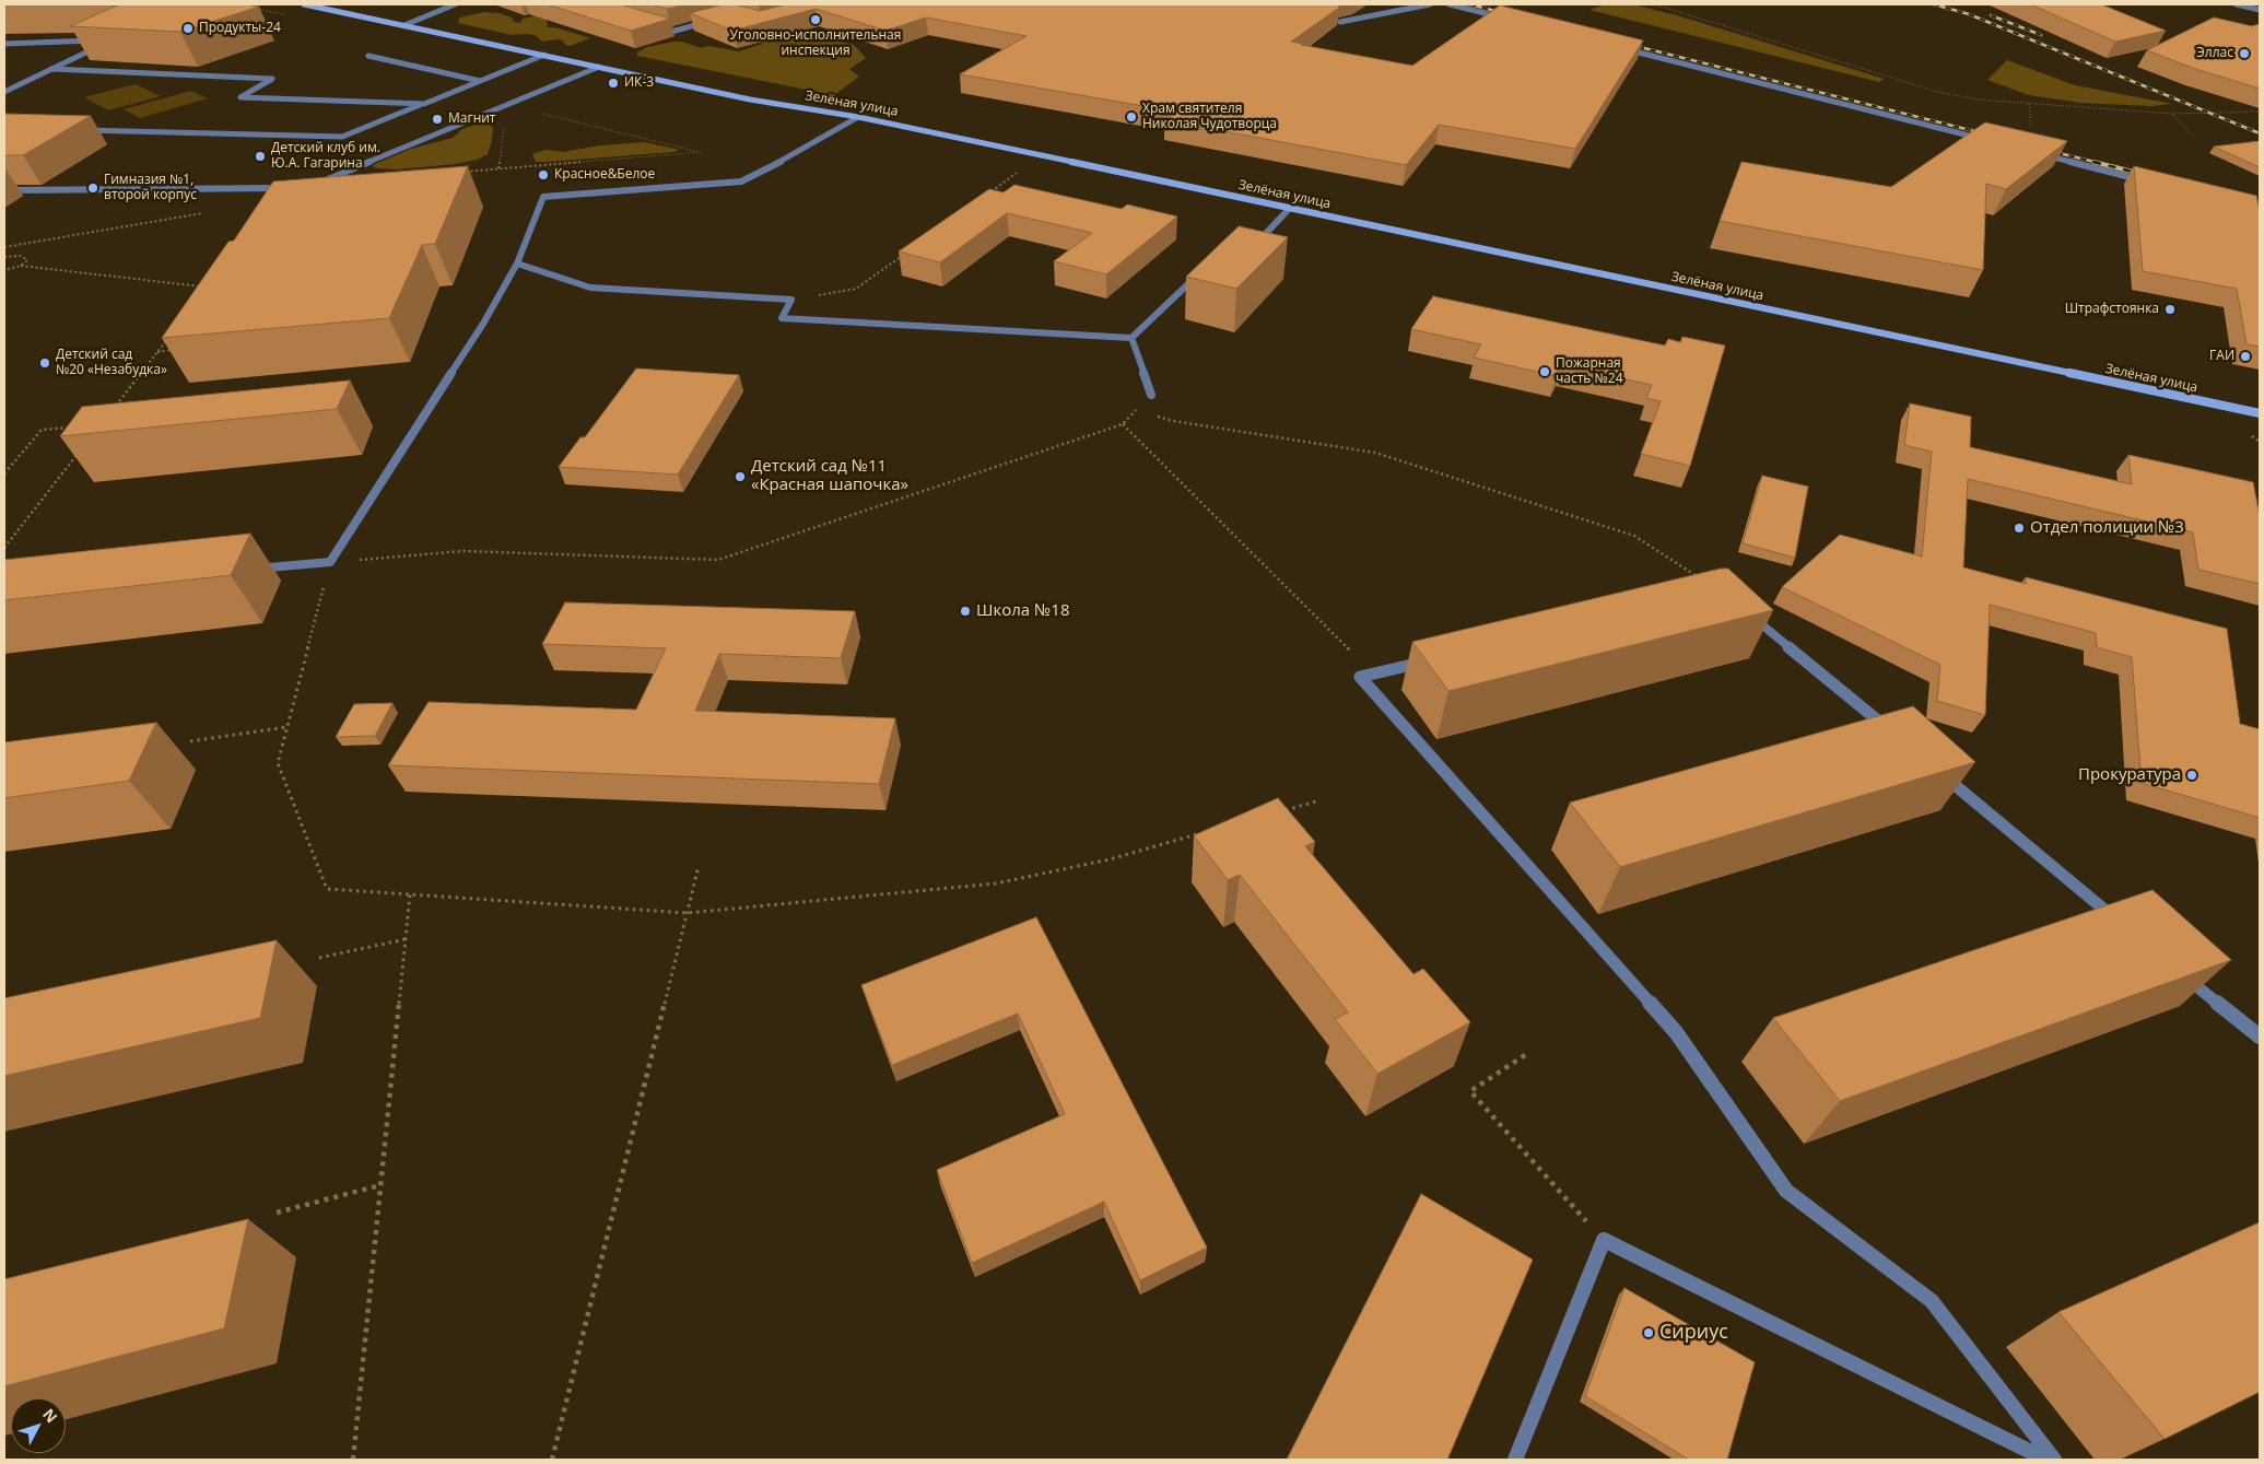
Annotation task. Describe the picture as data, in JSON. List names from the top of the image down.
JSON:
{
  "streets": {
    "main road": ["Зелёная улица"]
  },
  "places": [
    "Уголовно-исполнительная инспекция",
    "Продукты-24",
    "Эллас",
    "ИК-3",
    "Храм святителя Николая Чудотворца",
    "Магнит",
    "Детский клуб им. Ю.А. Гагарина",
    "Красное&Белое",
    "Гимназия №1, второй корпус",
    "Штрафстоянка",
    "ГАИ",
    "Детский сад №20 «Незабудка»",
    "Пожарная часть №24",
    "Детский сад №11 «Красная шапочка»",
    "Отдел полиции №3",
    "Школа №18",
    "Прокуратура",
    "Сириус"
  ],
  "north": "top right"
}
